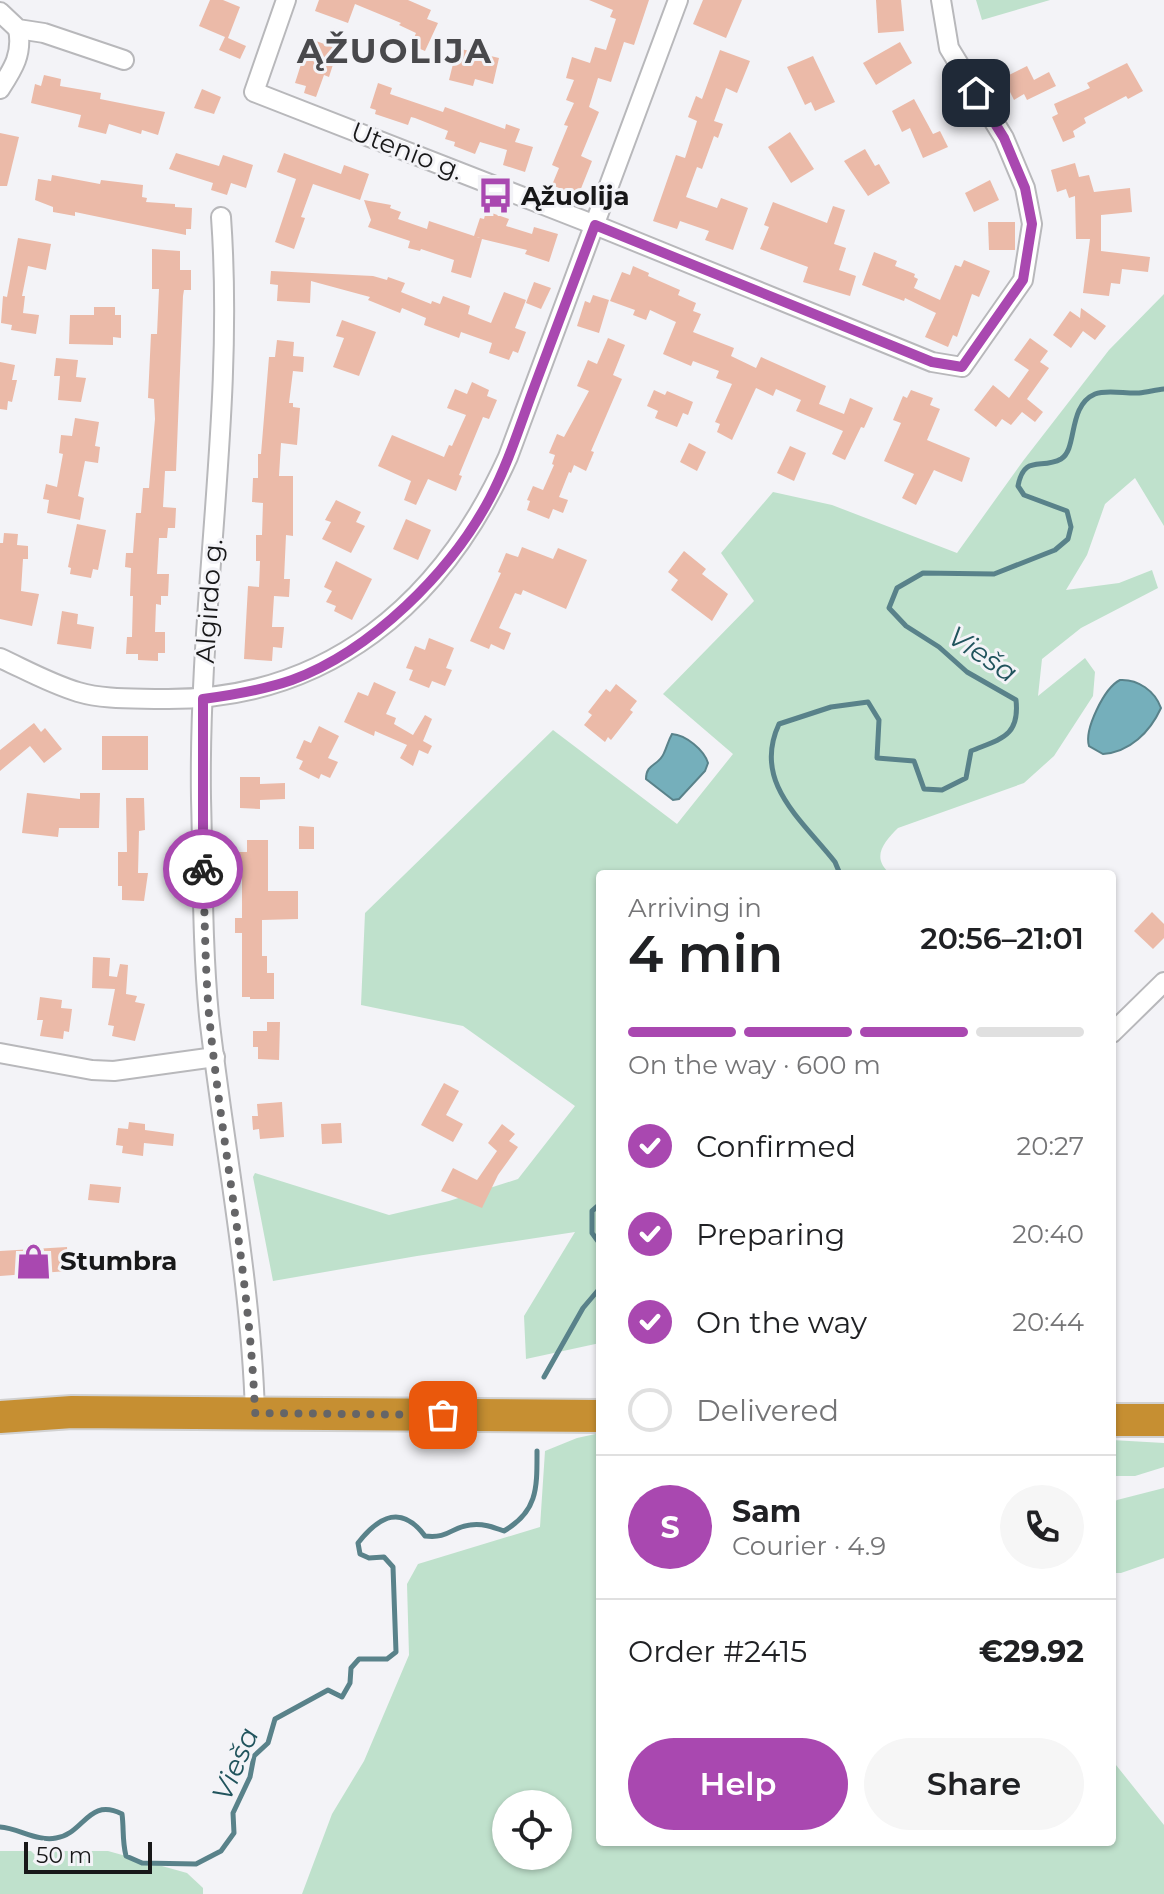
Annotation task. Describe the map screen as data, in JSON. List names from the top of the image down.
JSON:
{
  "streets": {
    "street": ["Utenio g.", "Algirdo g."]
  },
  "districts": ["ĄŽUOLIJA"],
  "water": ["Vieša"],
  "places": {
    "bus stop": ["Ąžuolija"],
    "shop": ["Stumbra"]
  },
  "scale_bar": "50 m",
  "page": {
    "heading": ["4 min", "Arriving in", "20:56–21:01"],
    "panel": [
      "Sam",
      "Courier · 4.9",
      "Order #2415",
      "€29.92"
    ],
    "bar": "On the way · 600 m",
    "list": [
      ["Confirmed", "20:27"],
      ["Preparing", "20:40"],
      ["On the way", "20:44"],
      "Delivered"
    ],
    "round": "S",
    "buttons": ["Help", "Share"],
    "scale": "50 m"
  }
}
